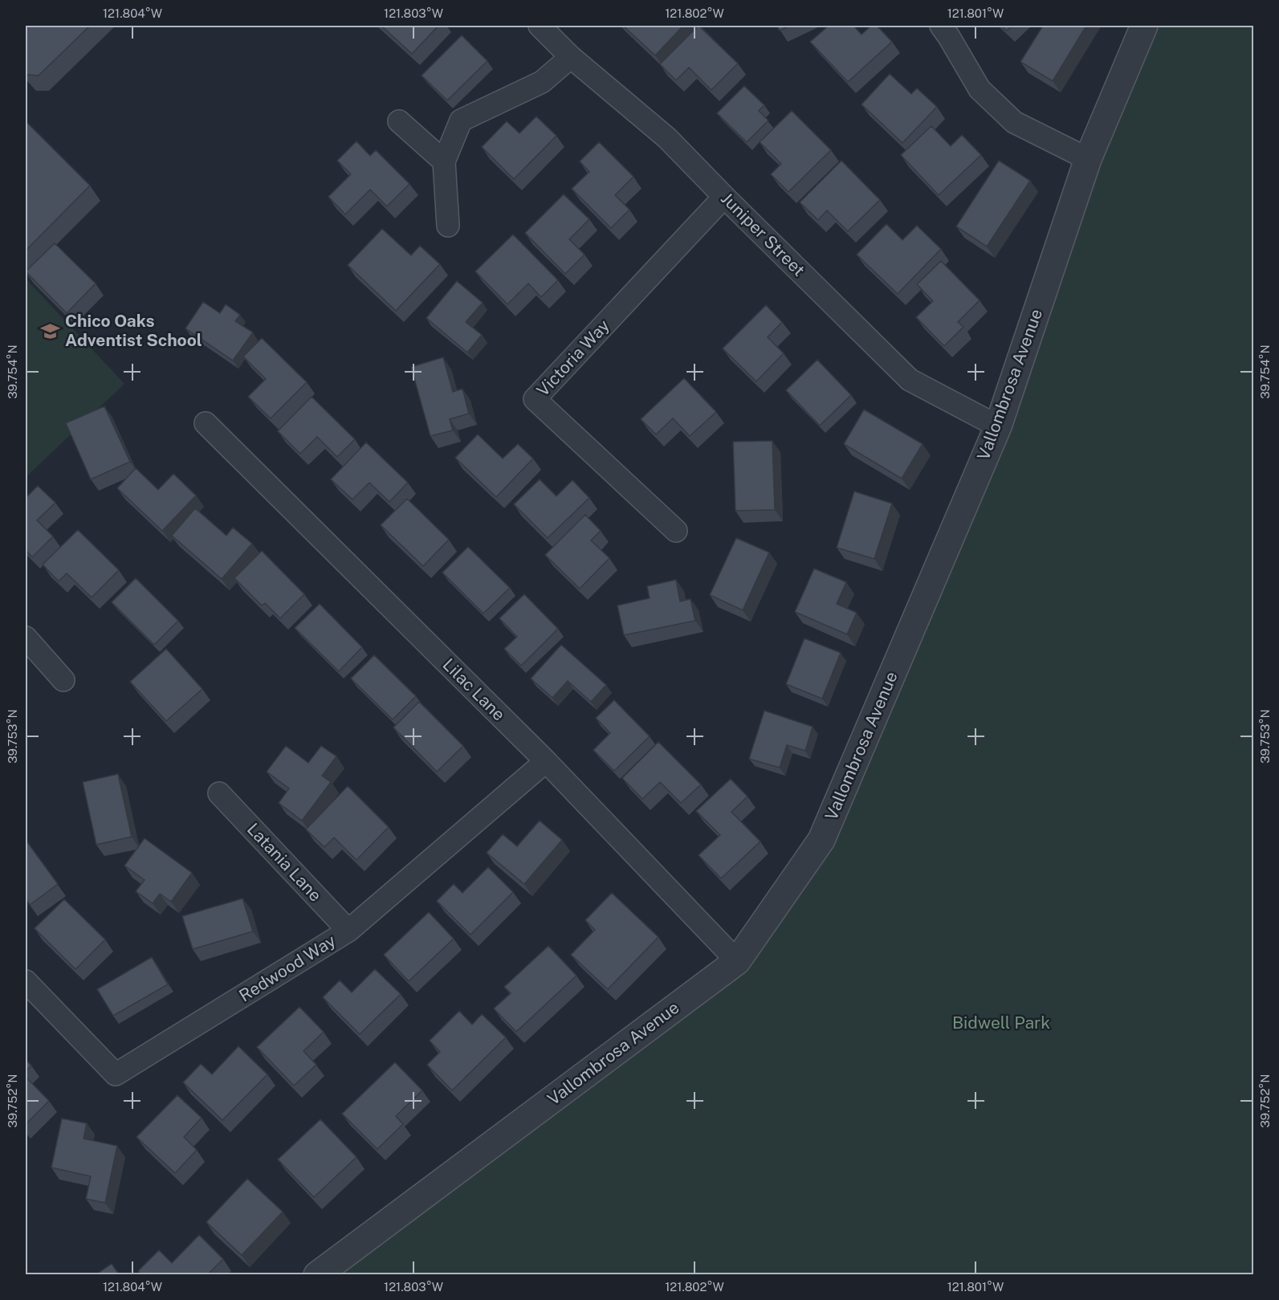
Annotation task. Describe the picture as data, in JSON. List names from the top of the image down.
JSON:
{
  "streets": {
    "street": [
      "Juniper Street",
      "Victoria Way",
      "Vallombrosa Avenue",
      "Lilac Lane",
      "Latania Lane",
      "Redwood Way"
    ]
  },
  "crossings": [
    ["Juniper Street", "Victoria Way"],
    ["Juniper Street", "Vallombrosa Avenue"],
    ["Vallombrosa Avenue", "Lilac Lane"],
    ["Lilac Lane", "Redwood Way"],
    ["Latania Lane", "Redwood Way"]
  ],
  "parks": ["Bidwell Park"],
  "places": {
    "school or university": ["Chico Oaks Adventist School"]
  },
  "coordinates": [
    "121.804°W",
    "121.803°W",
    "121.802°W",
    "121.801°W",
    "39.754°N",
    "39.753°N",
    "39.752°N"
  ]
}
